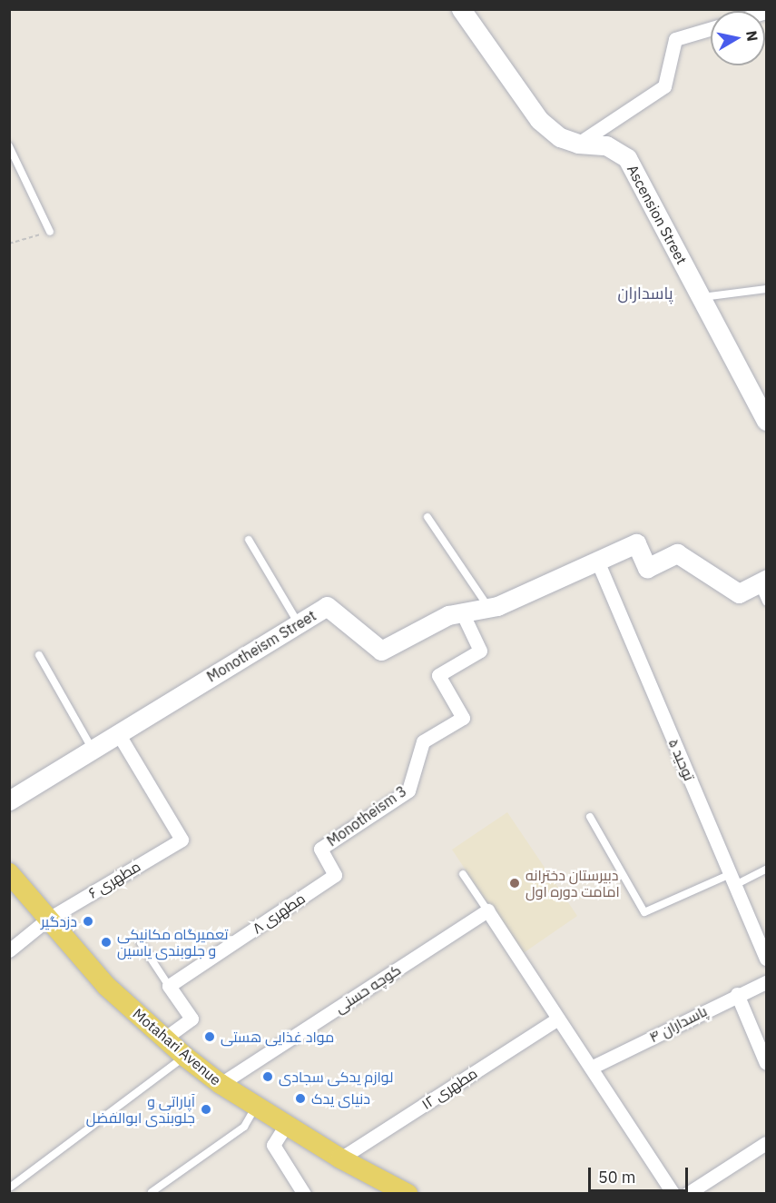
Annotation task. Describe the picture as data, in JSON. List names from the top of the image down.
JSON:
{
  "streets": {
    "main road": ["Motahari Avenue"],
    "street": [
      "Ascension Street",
      "Monotheism Street",
      "توحید ۵",
      "Monotheism 3",
      "مطهری ۶",
      "مطهری ۸",
      "کوچه حسنی",
      "پاسداران ۴",
      "مطهری ۱۲"
    ]
  },
  "crossings": [
    ["Monotheism Street", "توحید ۵"],
    ["Monotheism Street", "Monotheism 3"],
    ["Monotheism Street", "مطهری ۶"],
    ["Monotheism 3", "مطهری ۸"],
    ["مطهری ۶", "Motahari Avenue"],
    ["کوچه حسنی", "Motahari Avenue"],
    ["Motahari Avenue", "مطهری ۱۲"]
  ],
  "districts": ["پاسداران"],
  "places": [
    "دبیرستان دخترانه امامت دوره اول",
    "دزدگیر",
    "تعمیرگاه مکانیکی و جلوبندی یاسین",
    "مواد غذایی هستی",
    "لوازم یدکی سجادی",
    "دنیای یدک",
    "آپاراتی و جلوبندی ابوالفضل"
  ],
  "scale_bar": "50 m",
  "north": "right"
}
